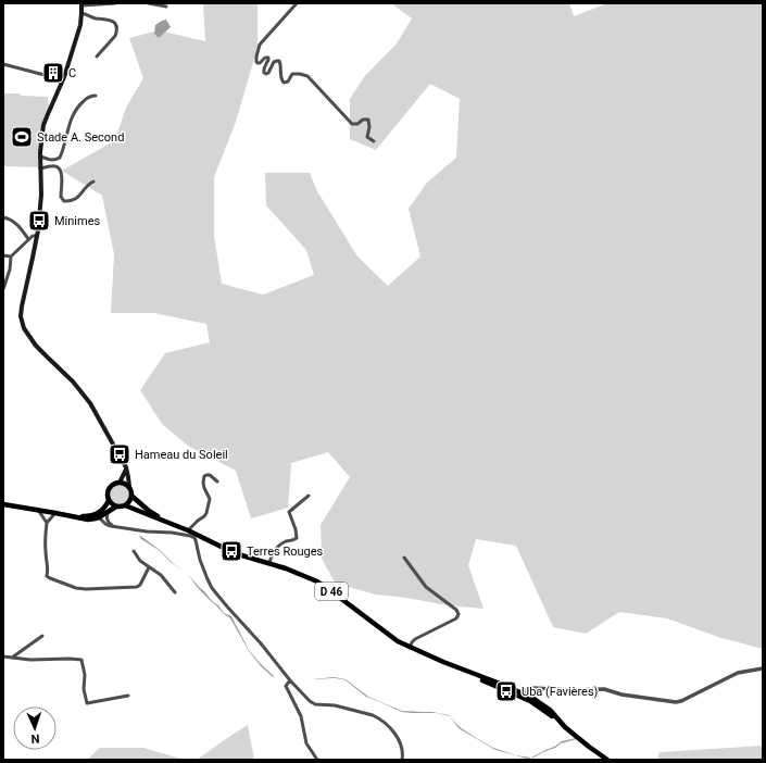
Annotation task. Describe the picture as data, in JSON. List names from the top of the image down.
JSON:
{
  "streets": {
    "main road": ["D 46"]
  },
  "places": {
    "building": ["C"],
    "sports": ["Stade A. Second"],
    "bus stop": [
      "Minimes",
      "Hameau du Soleil",
      "Terres Rouges",
      "Uba (Favières)"
    ]
  },
  "north": "bottom"
}
